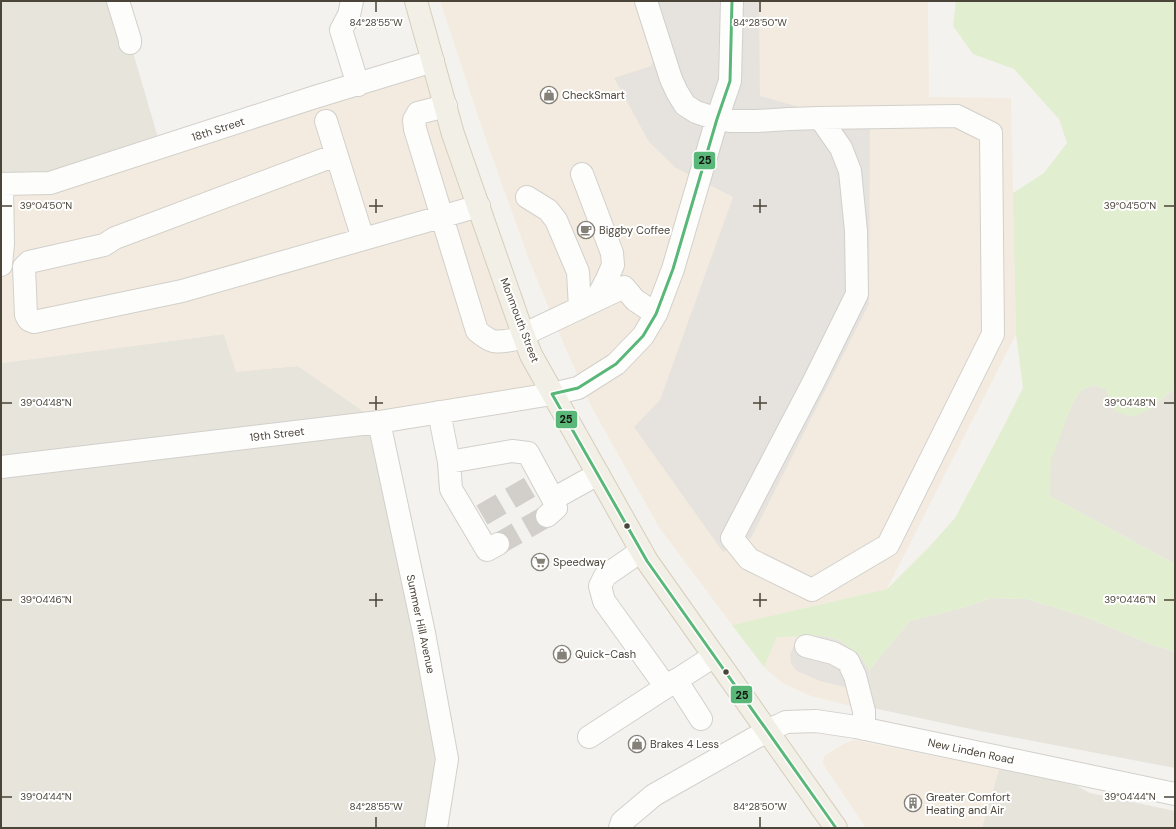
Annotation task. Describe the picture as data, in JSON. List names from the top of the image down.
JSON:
{
  "streets": {
    "main road": ["Monmouth Street"],
    "street": [
      "18th Street",
      "19th Street",
      "Summer Hill Avenue",
      "New Linden Road"
    ]
  },
  "crossings": [
    ["18th Street", "Monmouth Street"],
    ["Monmouth Street", "19th Street"],
    ["Monmouth Street", "New Linden Road"],
    ["19th Street", "Summer Hill Avenue"]
  ],
  "places": {
    "shop": ["CheckSmart", "Quick-Cash", "Brakes 4 Less"],
    "cafe": ["Biggby Coffee"],
    "supermarket": ["Speedway"],
    "building": ["Greater Comfort Heating and Air"]
  },
  "lines": ["transit line 25"],
  "coordinates": [
    "84°28'55\"W",
    "84°28'50\"W",
    "39°04'50\"N",
    "39°04'48\"N",
    "39°04'46\"N",
    "39°04'44\"N"
  ]
}
